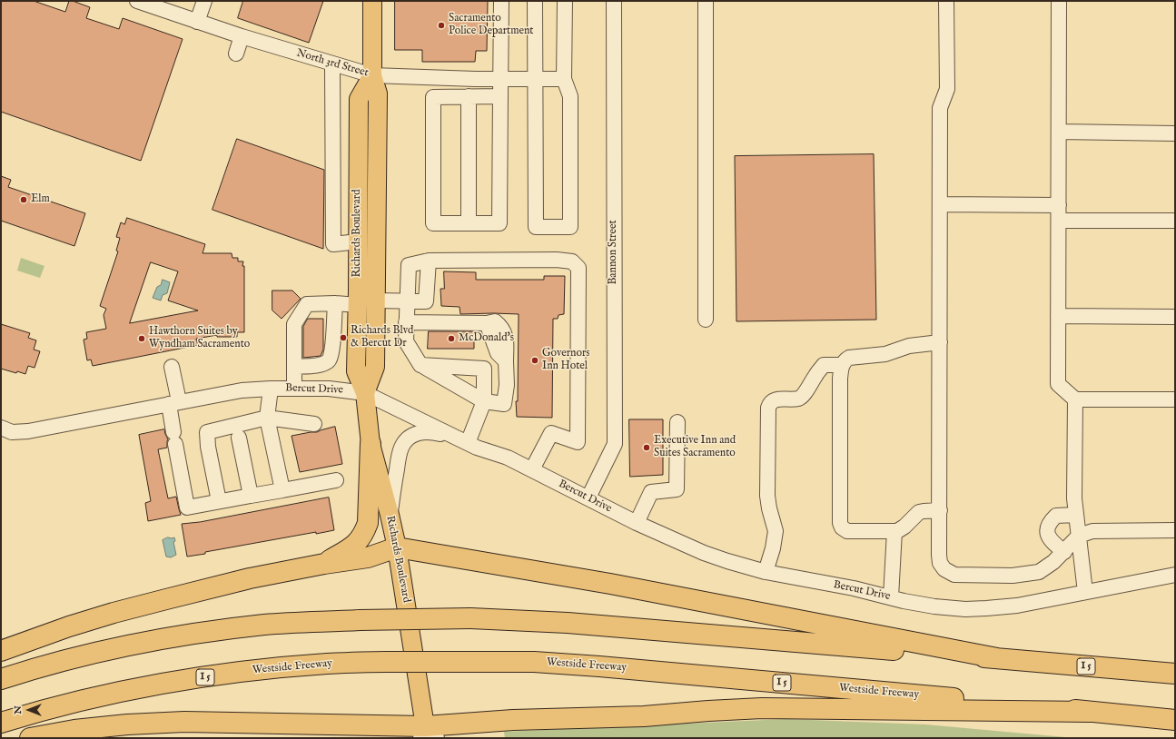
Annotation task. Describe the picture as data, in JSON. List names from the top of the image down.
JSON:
{
  "streets": {
    "highway": ["Westside Freeway", "I 5"],
    "main road": ["Richards Boulevard"],
    "street": ["North 3rd Street", "Bannon Street", "Bercut Drive"]
  },
  "crossings": [
    ["North 3rd Street", "Richards Boulevard"],
    ["Richards Boulevard", "Bercut Drive"],
    ["Bannon Street", "Bercut Drive"]
  ],
  "places": [
    "Sacramento Police Department",
    "Elm",
    "Richards Blvd & Bercut Dr",
    "Hawthorn Suites by Wyndham Sacramento",
    "McDonald's",
    "Governors Inn Hotel",
    "Executive Inn and Suites Sacramento"
  ],
  "north": "left"
}
